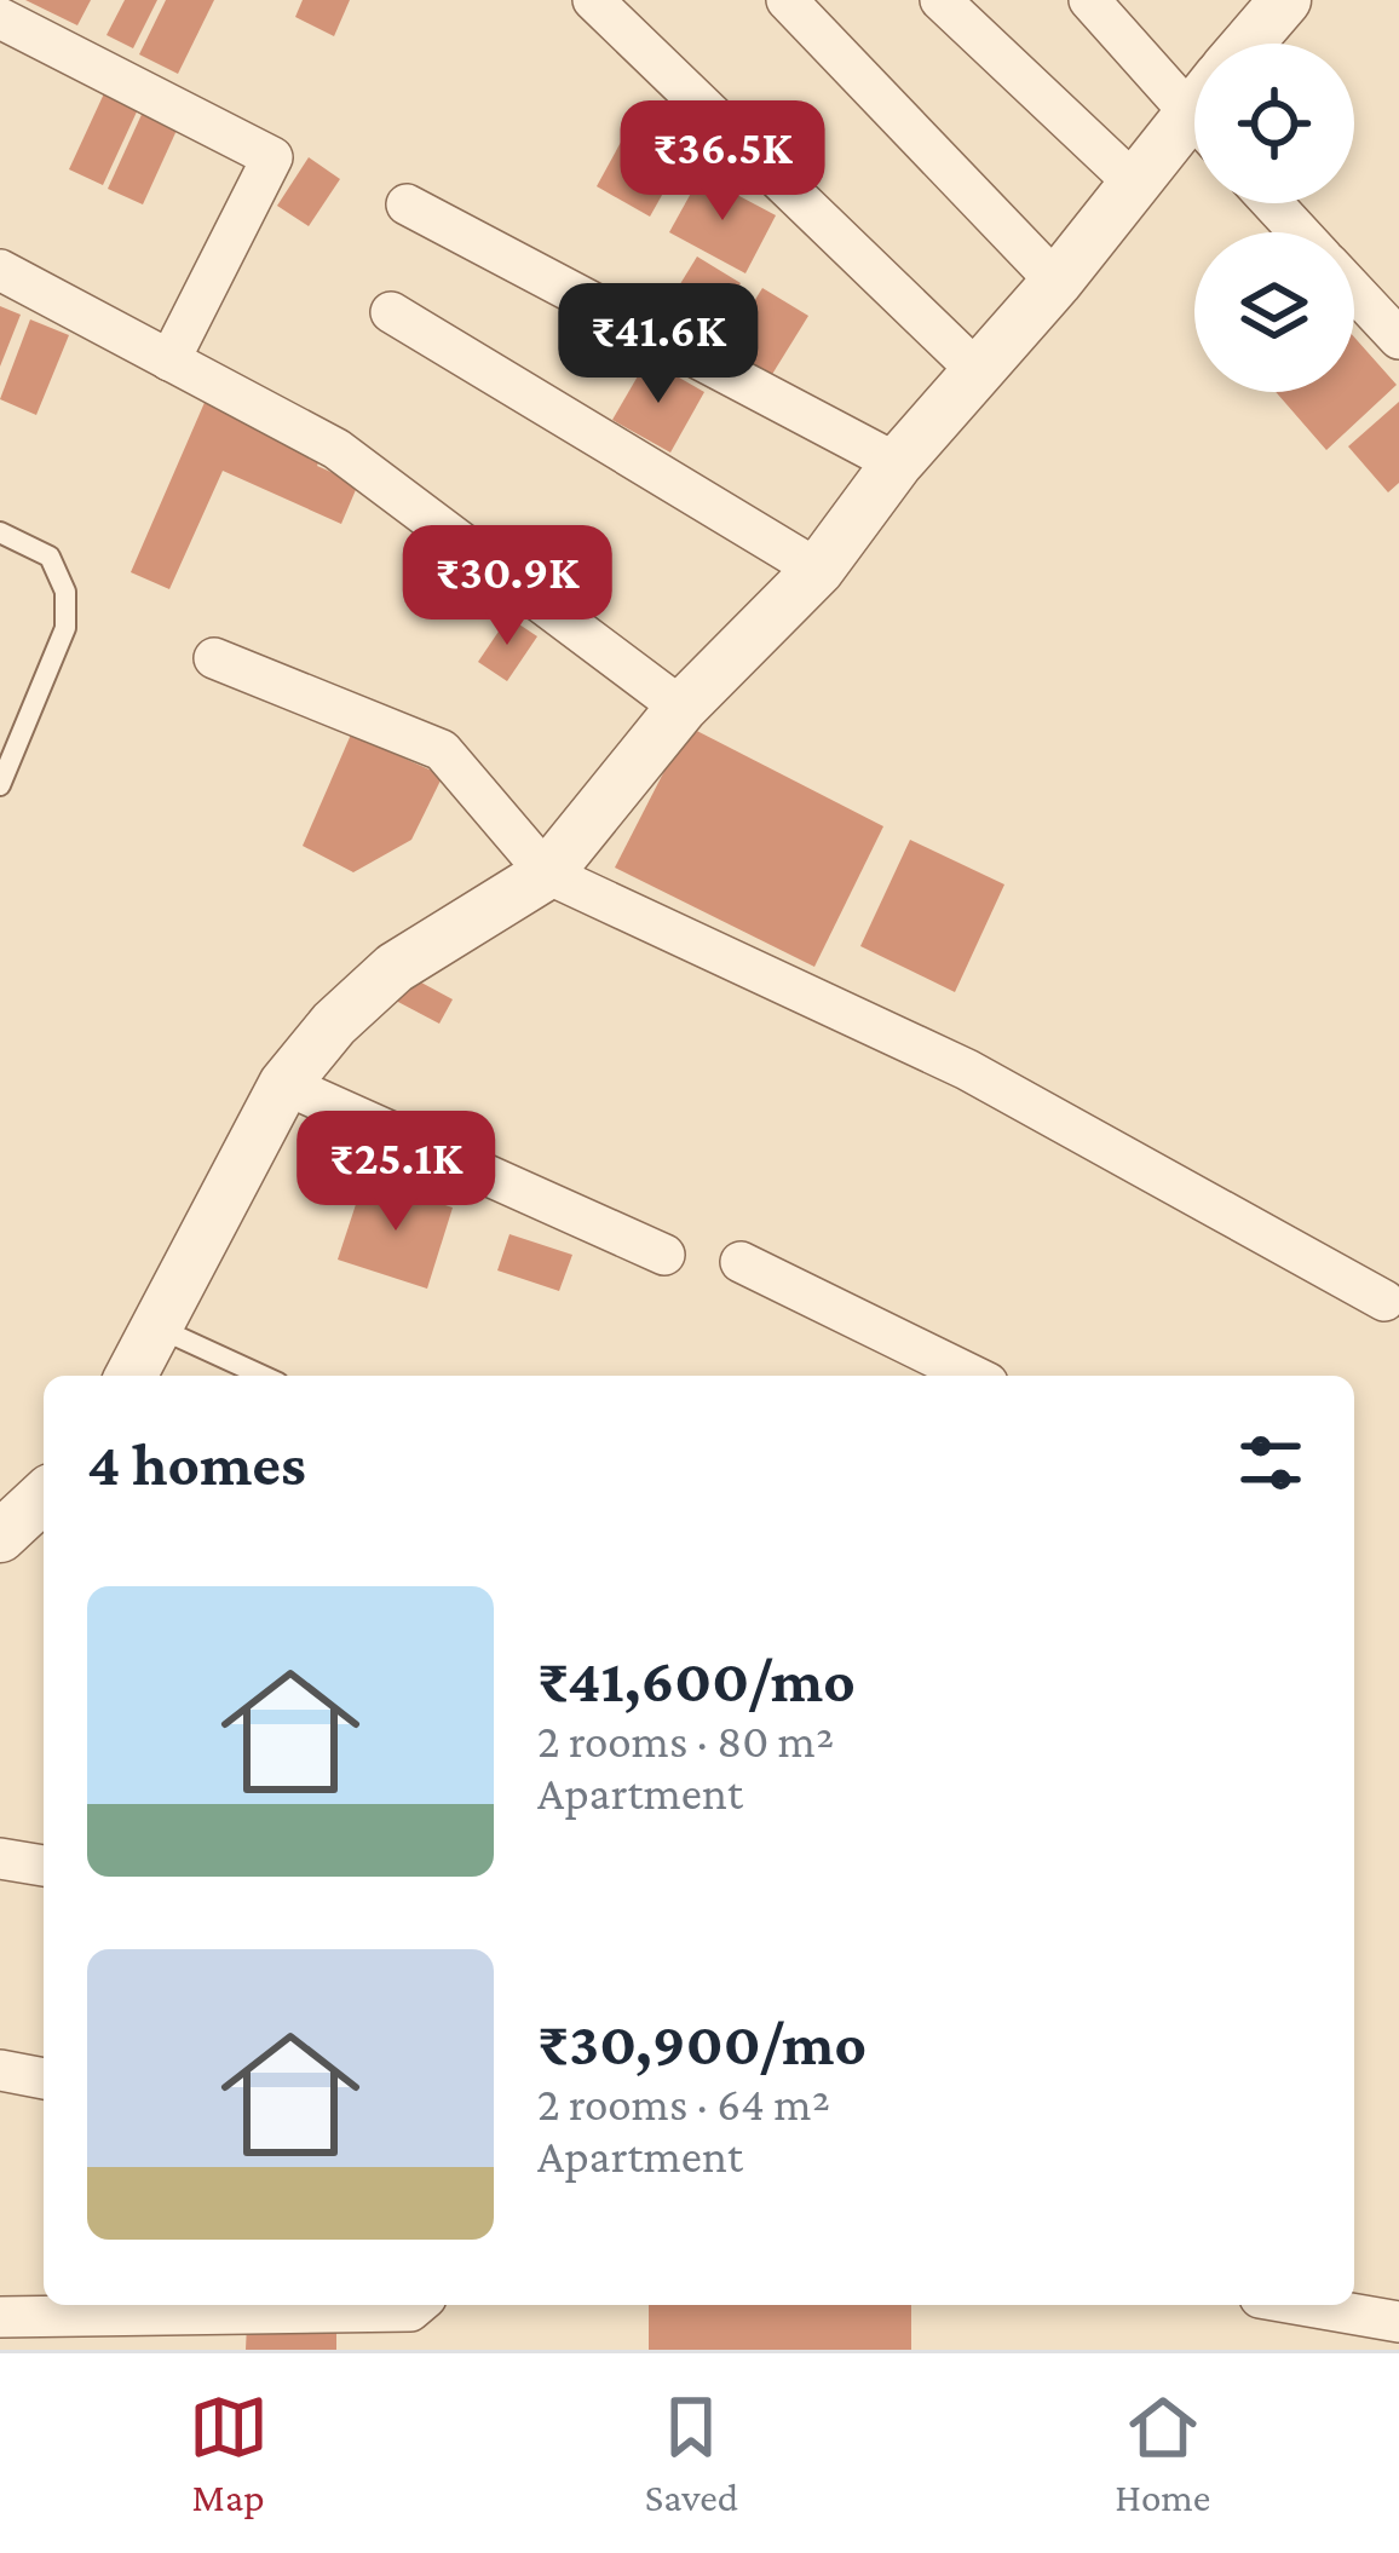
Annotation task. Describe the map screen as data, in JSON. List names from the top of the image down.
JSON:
{
  "page": {
    "price": [
      "₹36.5K",
      "₹41.6K",
      "₹30.9K",
      "₹25.1K"
    ],
    "heading": "4 homes",
    "list": [
      {
        "name": "₹41,600/mo",
        "note": "2 rooms · 80 m² · Apartment"
      },
      {
        "name": "₹30,900/mo",
        "note": "2 rooms · 64 m² · Apartment"
      }
    ],
    "tabs": ["Map", "Saved", "Home"]
  }
}
